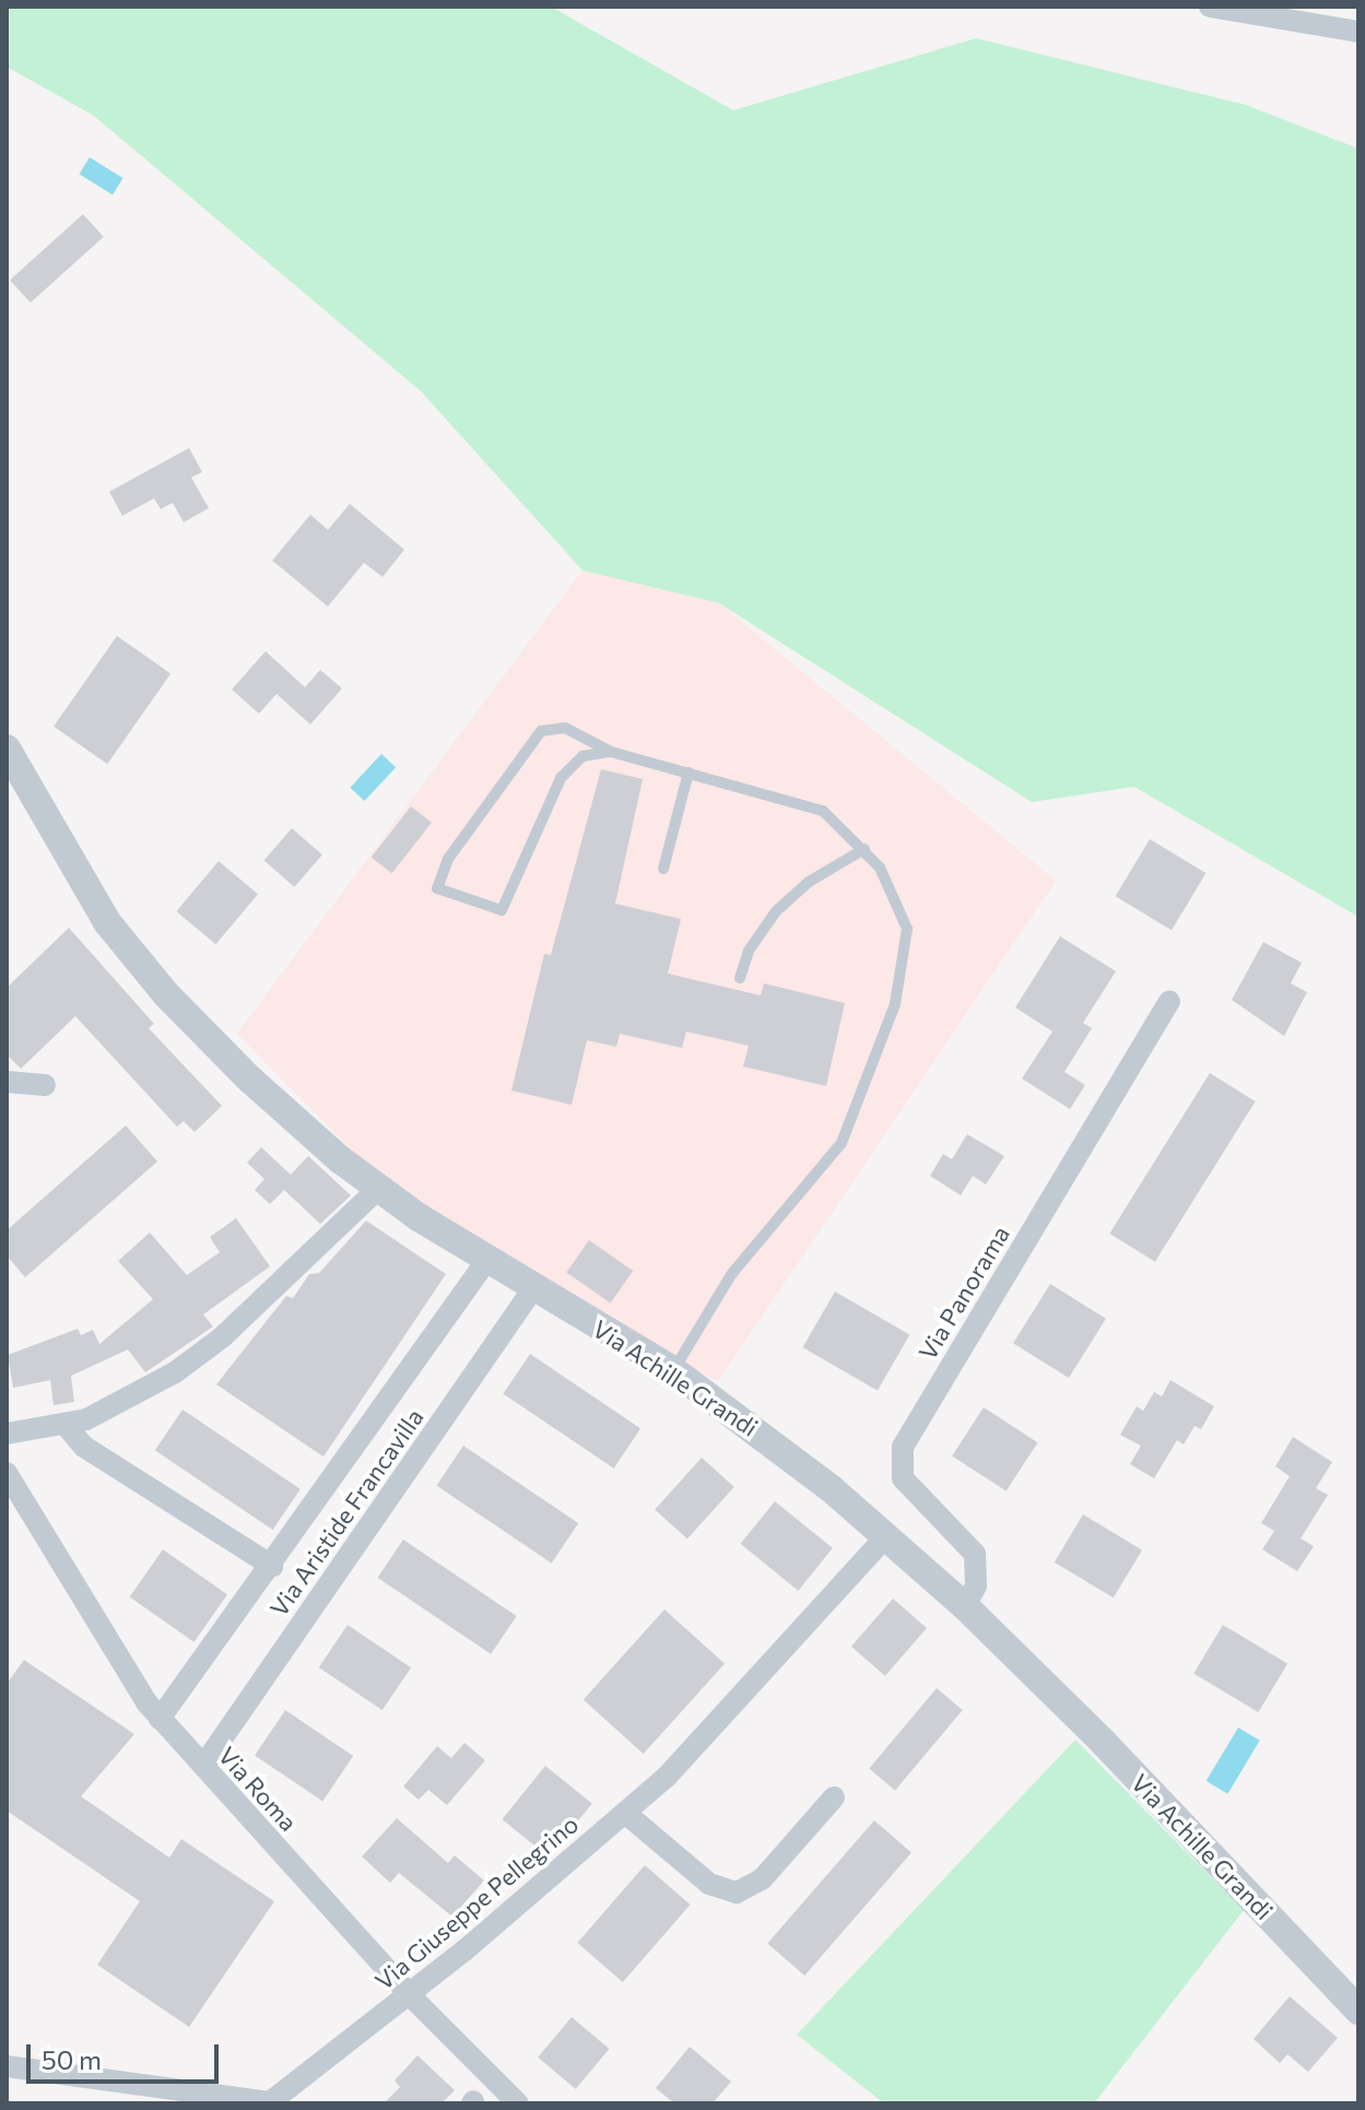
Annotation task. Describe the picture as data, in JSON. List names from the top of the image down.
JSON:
{
  "streets": {
    "street": [
      "Via Panorama",
      "Via Achille Grandi",
      "Via Aristide Francavilla",
      "Via Roma",
      "Via Giuseppe Pellegrino"
    ]
  },
  "crossings": [
    ["Via Panorama", "Via Achille Grandi"],
    ["Via Achille Grandi", "Via Aristide Francavilla"],
    ["Via Achille Grandi", "Via Giuseppe Pellegrino"],
    ["Via Aristide Francavilla", "Via Roma"],
    ["Via Roma", "Via Giuseppe Pellegrino"]
  ],
  "scale_bar": "50 m"
}
